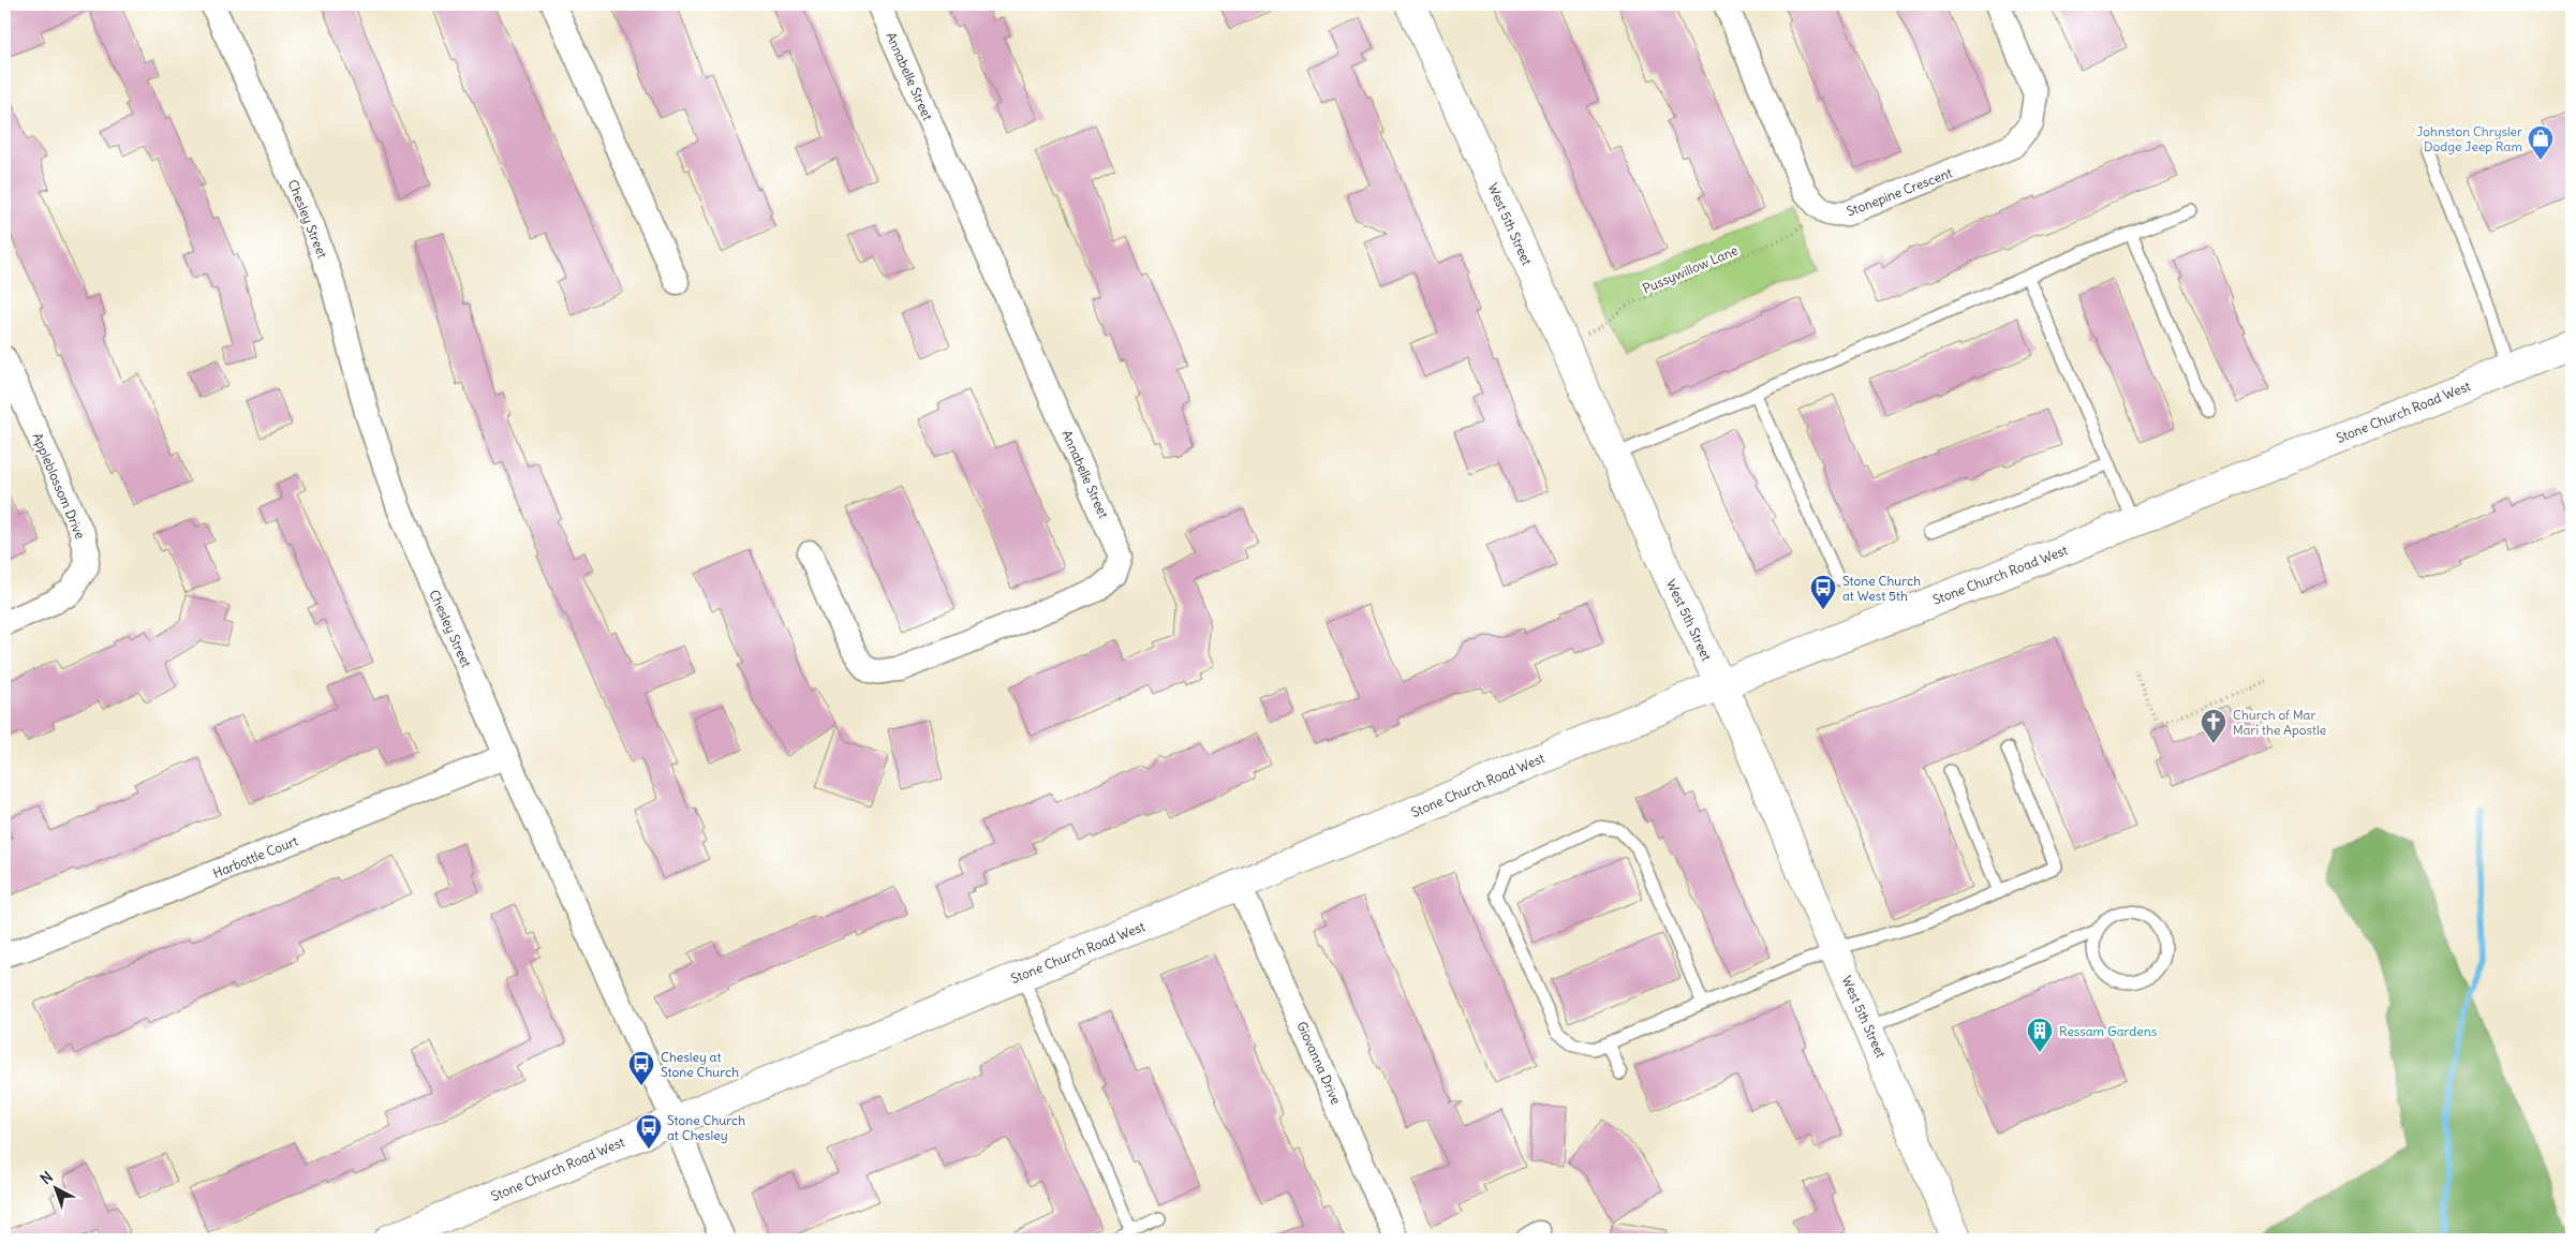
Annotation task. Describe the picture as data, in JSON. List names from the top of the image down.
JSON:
{
  "streets": {
    "main road": ["West 5th Street", "Stone Church Road West"],
    "street": [
      "Annabelle Street",
      "Stonepine Crescent",
      "Chesley Street",
      "Appleblossom Drive",
      "Harbottle Court",
      "Giovanna Drive"
    ],
    "path": ["Pussywillow Lane"]
  },
  "crossings": [
    ["Stonepine Crescent", "Pussywillow Lane"],
    ["Chesley Street", "Stone Church Road West"],
    ["Chesley Street", "Harbottle Court"],
    ["West 5th Street", "Pussywillow Lane"],
    ["West 5th Street", "Stone Church Road West"],
    ["Stone Church Road West", "Giovanna Drive"]
  ],
  "places": {
    "shop": ["Johnston Chrysler Dodge Jeep Ram"],
    "bus stop": ["Stone Church at West 5th", "Chesley at Stone Church", "Stone Church at Chesley"],
    "church": ["Church of Mar Mari the Apostle"],
    "building": ["Ressam Gardens"]
  },
  "north": "top left"
}
